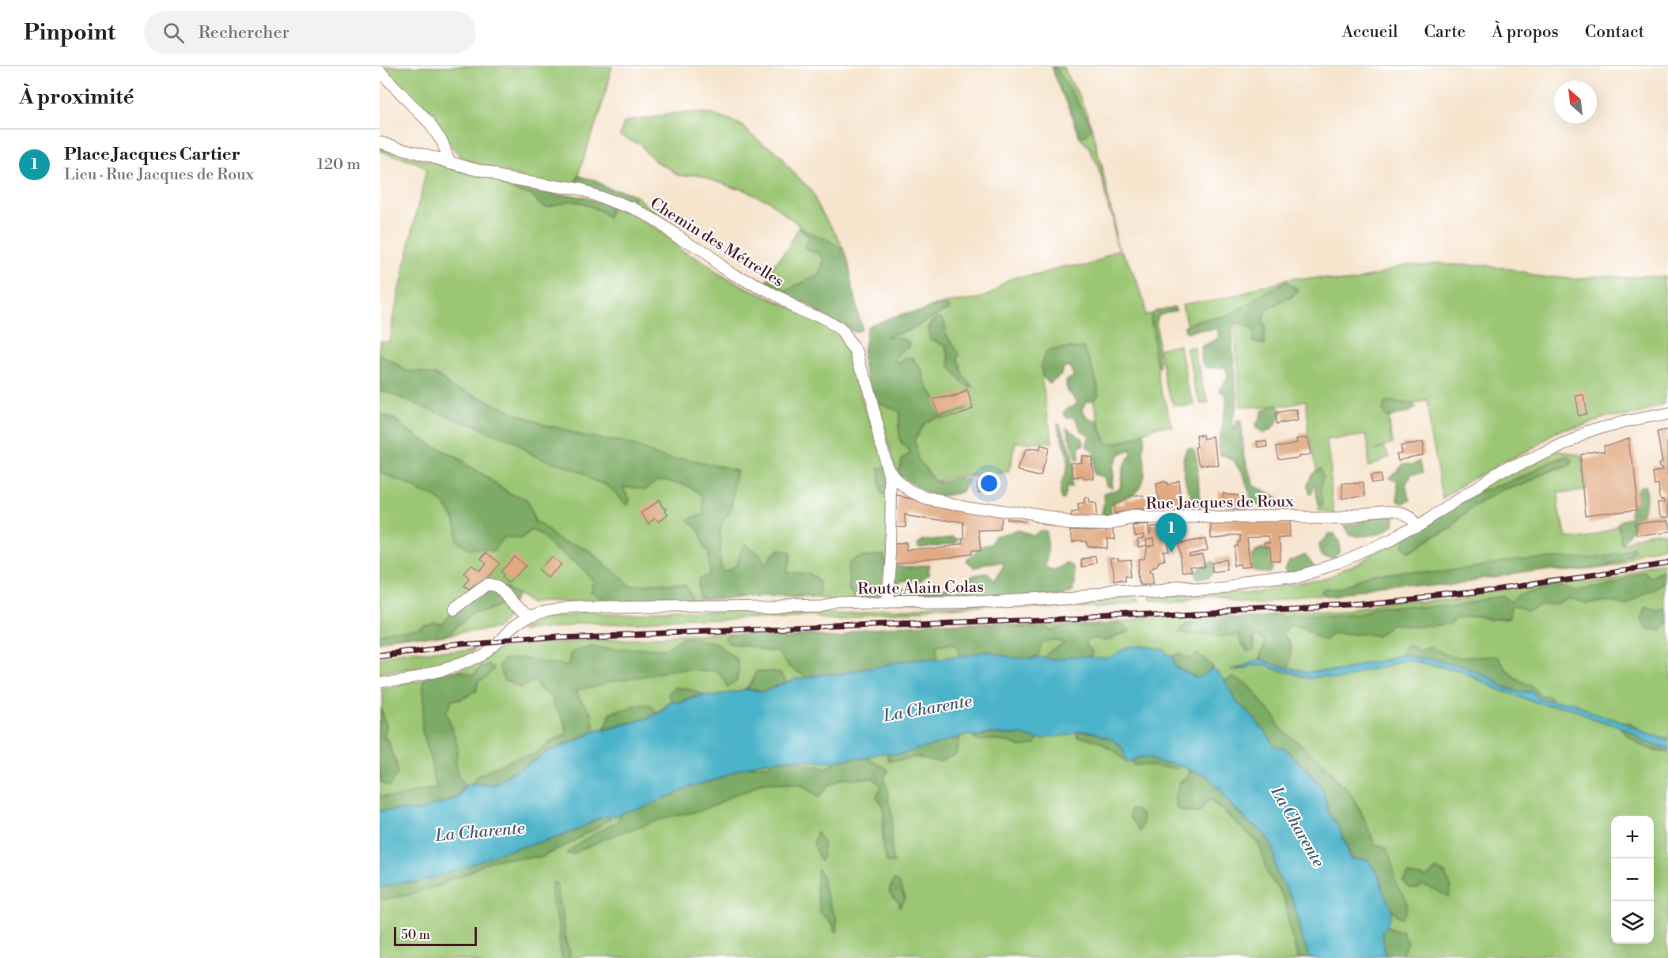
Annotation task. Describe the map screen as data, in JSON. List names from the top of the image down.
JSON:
{
  "streets": {
    "street": ["Chemin des Métrelles", "Rue Jacques de Roux", "Route Alain Colas"]
  },
  "crossings": [
    ["Chemin des Métrelles", "Rue Jacques de Roux"],
    ["Chemin des Métrelles", "Route Alain Colas"],
    ["Rue Jacques de Roux", "Route Alain Colas"]
  ],
  "water": ["La Charente"],
  "scale_bar": "50 m",
  "north": "top left",
  "page": {
    "header": "Pinpoint",
    "search": "Rechercher",
    "nav": [
      "Accueil",
      "Carte",
      "À propos",
      "Contact"
    ],
    "heading": "À proximité",
    "list": [
      {
        "mark": "1",
        "name": "Place Jacques Cartier",
        "note": "Lieu · Rue Jacques de Roux",
        "value": "120 m"
      }
    ],
    "pins": "1",
    "map_buttons": ["+", "−"],
    "scale": "50 m"
  }
}
